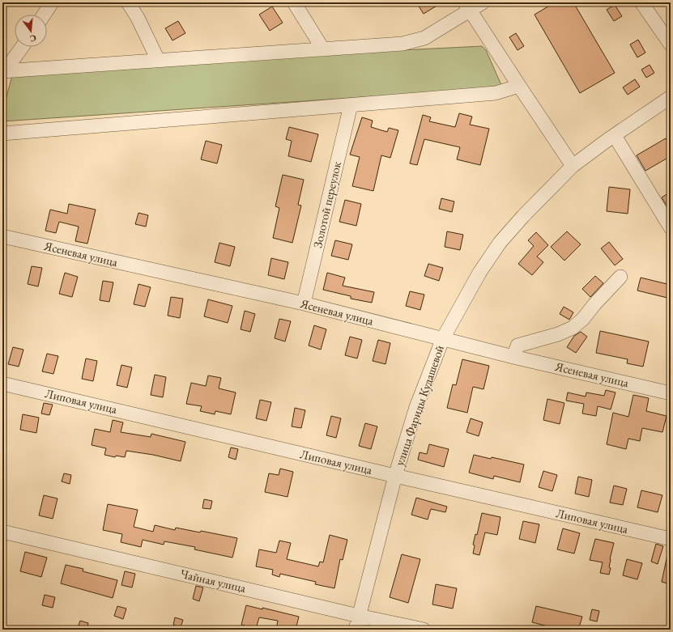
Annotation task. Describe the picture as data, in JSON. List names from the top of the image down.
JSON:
{
  "streets": {
    "street": [
      "Золотой переулок",
      "Ясеневая улица",
      "Липовая улица",
      "улица Фариды Кудашевой",
      "Чайная улица"
    ]
  },
  "crossings": [
    ["Золотой переулок", "Ясеневая улица"],
    ["Ясеневая улица", "улица Фариды Кудашевой"],
    ["Липовая улица", "улица Фариды Кудашевой"],
    ["улица Фариды Кудашевой", "Чайная улица"]
  ],
  "north": "bottom"
}
